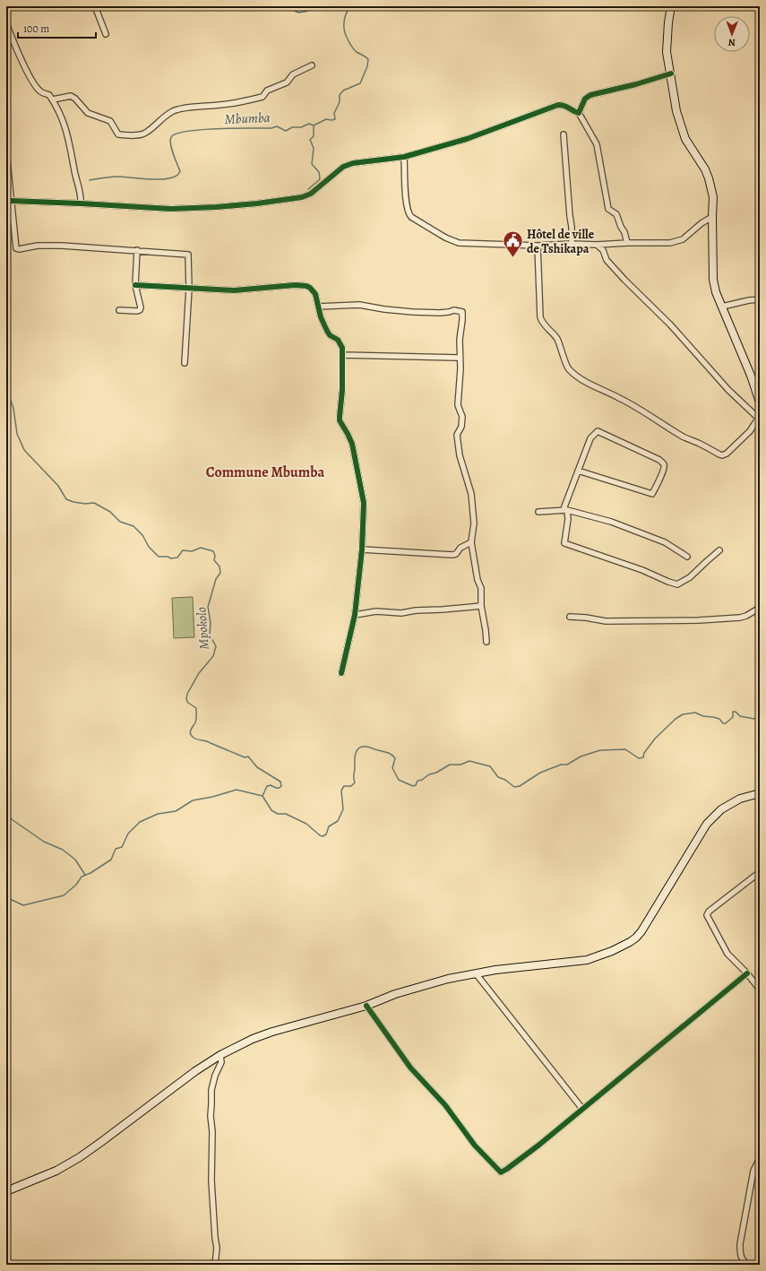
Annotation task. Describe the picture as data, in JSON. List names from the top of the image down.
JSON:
{
  "districts": ["Commune Mbumba"],
  "water": ["Mbumba", "Mpokolo"],
  "places": {
    "public building": ["Hôtel de ville de Tshikapa"]
  },
  "scale_bar": "100 m",
  "north": "bottom"
}
